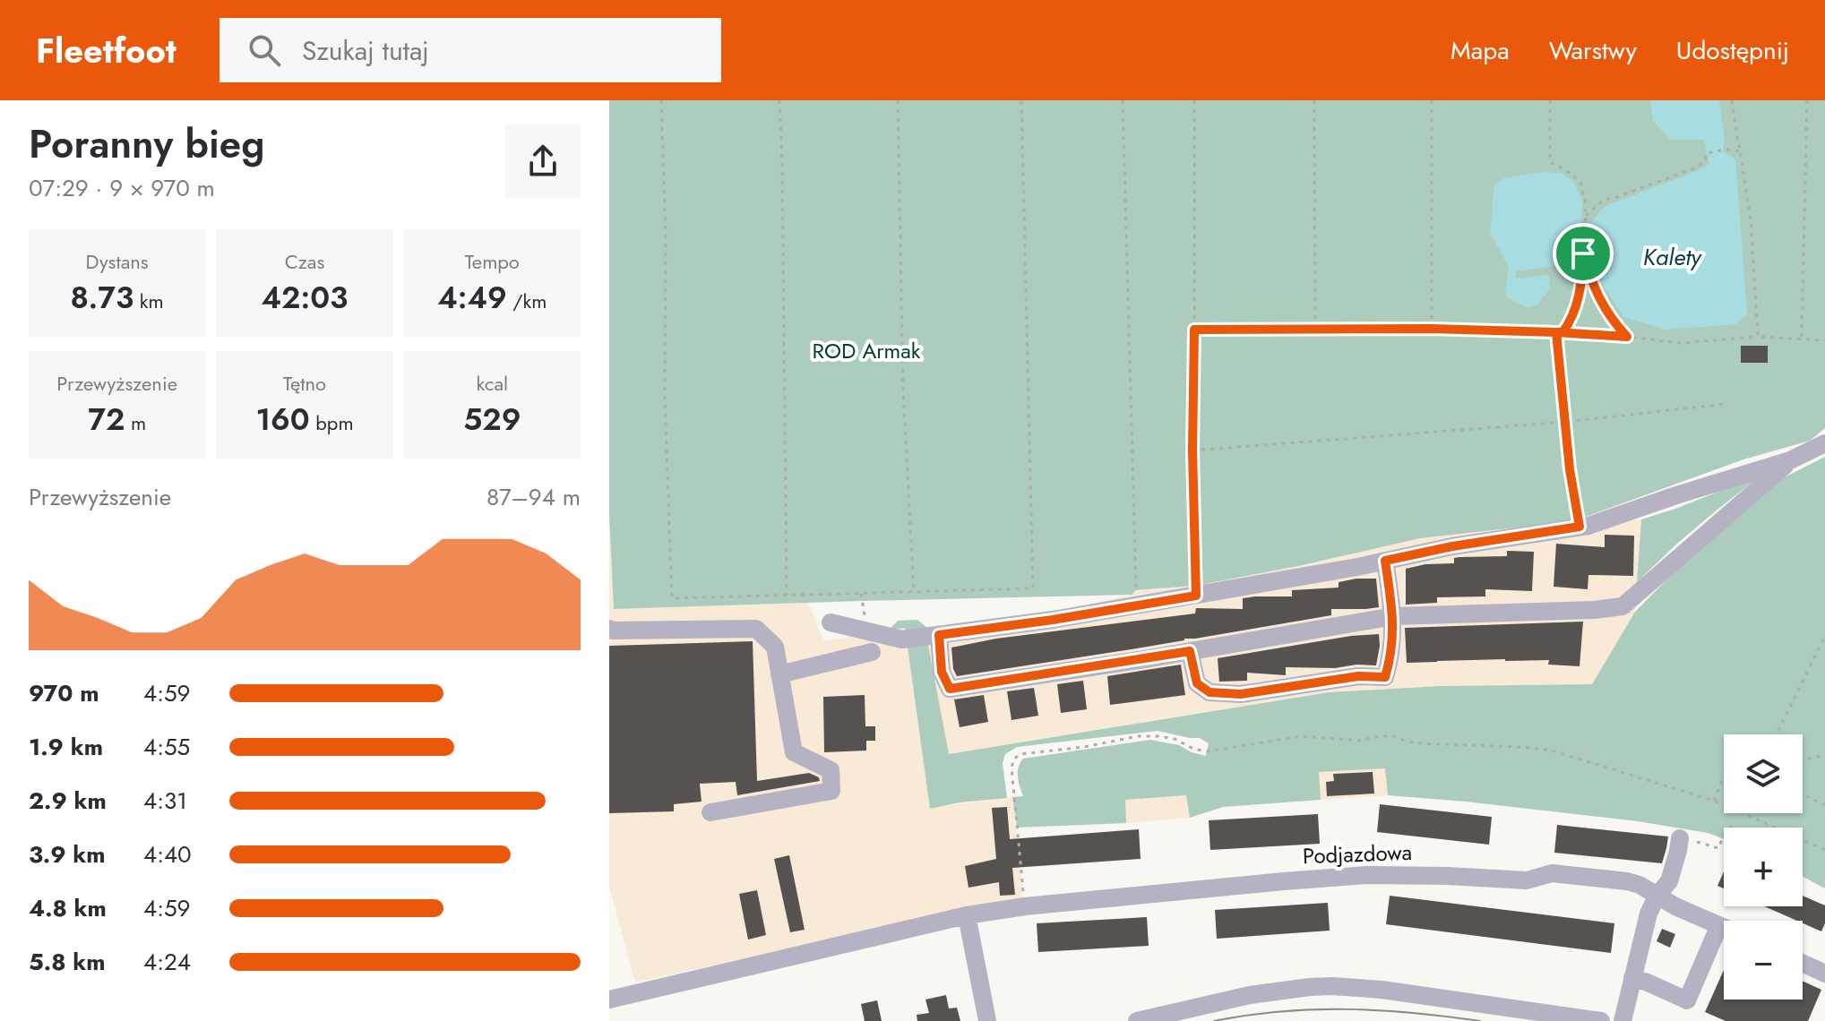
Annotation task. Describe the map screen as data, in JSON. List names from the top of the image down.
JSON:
{
  "streets": {
    "street": ["Podjazdowa"]
  },
  "water": ["Kalety"],
  "parks": ["ROD Armak"],
  "page": {
    "header": "Fleetfoot",
    "search": "Szukaj tutaj",
    "nav": ["Mapa", "Warstwy", "Udostępnij"],
    "heading": ["Poranny bieg", "07:29 · 9 × 970 m"],
    "stats": [
      ["Dystans", "8.73 km"],
      ["Czas", "42:03"],
      ["Tempo", "4:49 /km"],
      ["Przewyższenie", "72 m"],
      ["Tętno", "160 bpm"],
      ["kcal", "529"]
    ],
    "chart": ["Przewyższenie", "87–94 m"],
    "list": [
      {
        "name": "970 m",
        "note": "4:59"
      },
      {
        "name": "1.9 km",
        "note": "4:55"
      },
      {
        "name": "2.9 km",
        "note": "4:31"
      },
      {
        "name": "3.9 km",
        "note": "4:40"
      },
      {
        "name": "4.8 km",
        "note": "4:59"
      },
      {
        "name": "5.8 km",
        "note": "4:24"
      }
    ],
    "map_buttons": ["+", "−"]
  }
}
